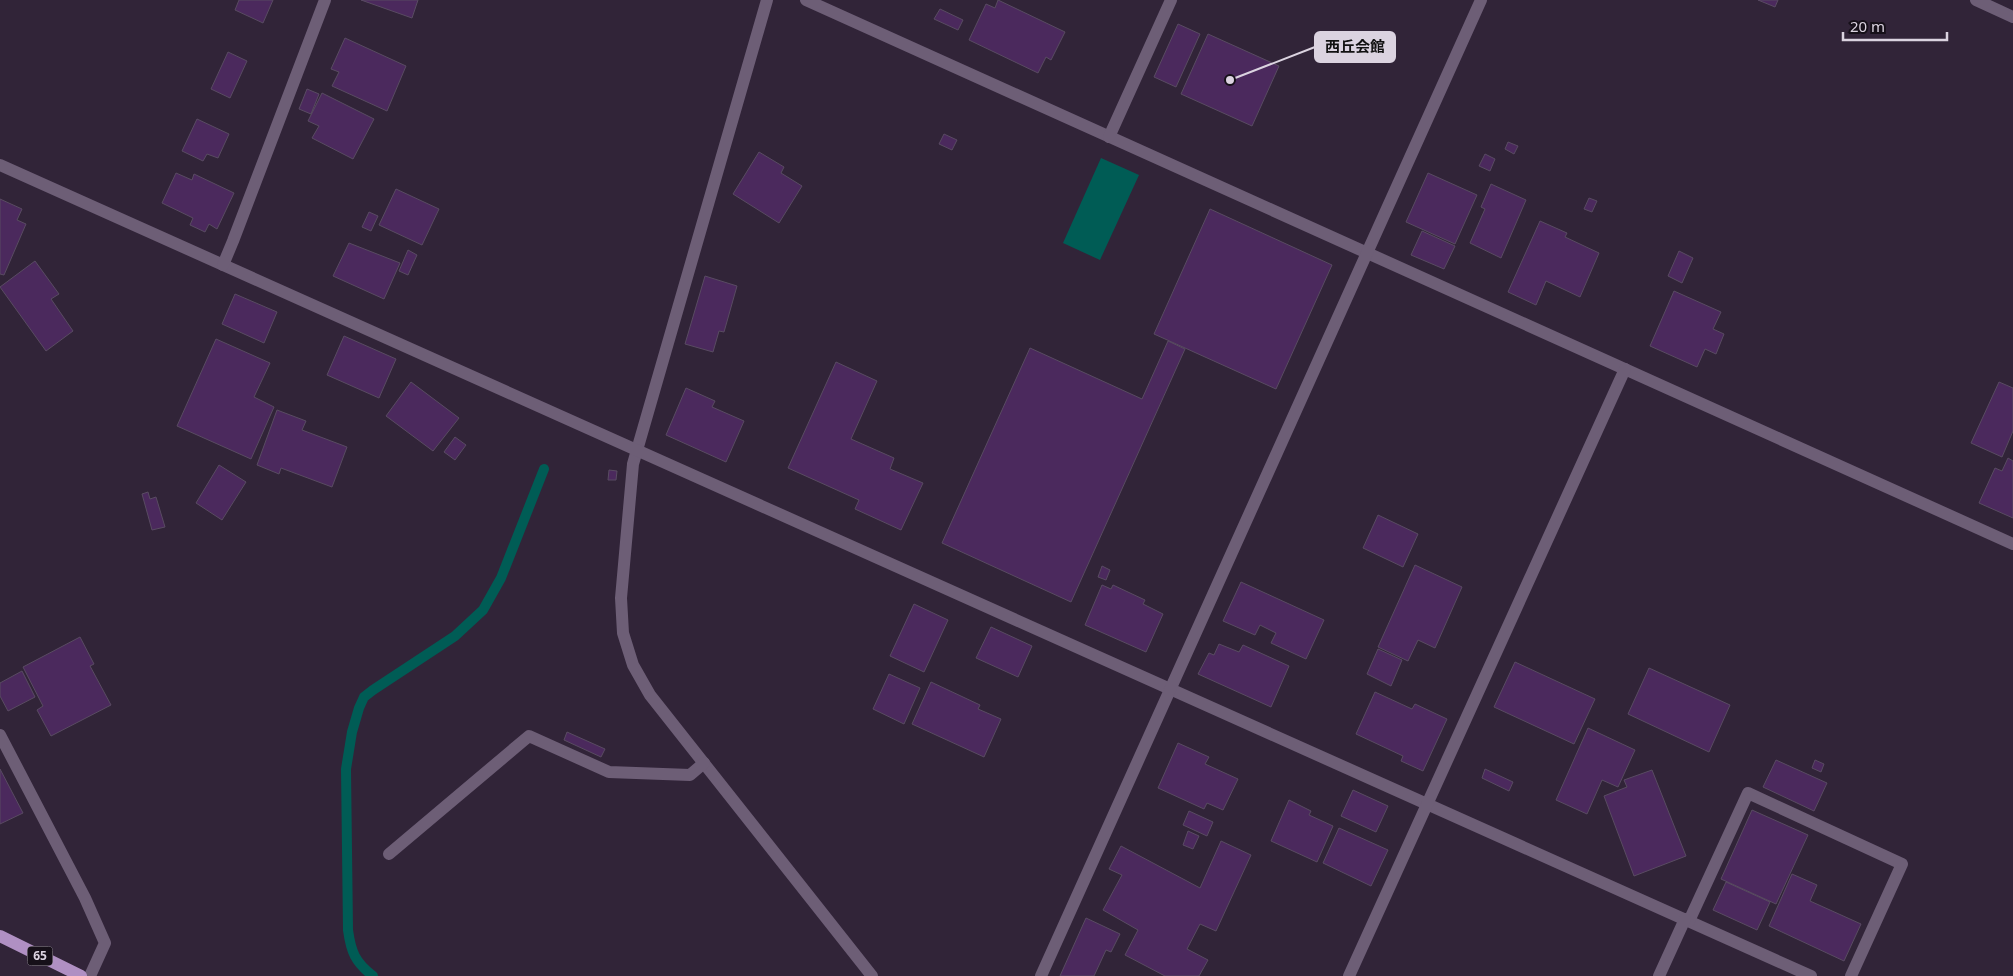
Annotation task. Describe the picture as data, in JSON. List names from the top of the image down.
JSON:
{
  "streets": {
    "main road": ["65"]
  },
  "places": ["西丘会館"],
  "scale_bar": "20 m"
}
